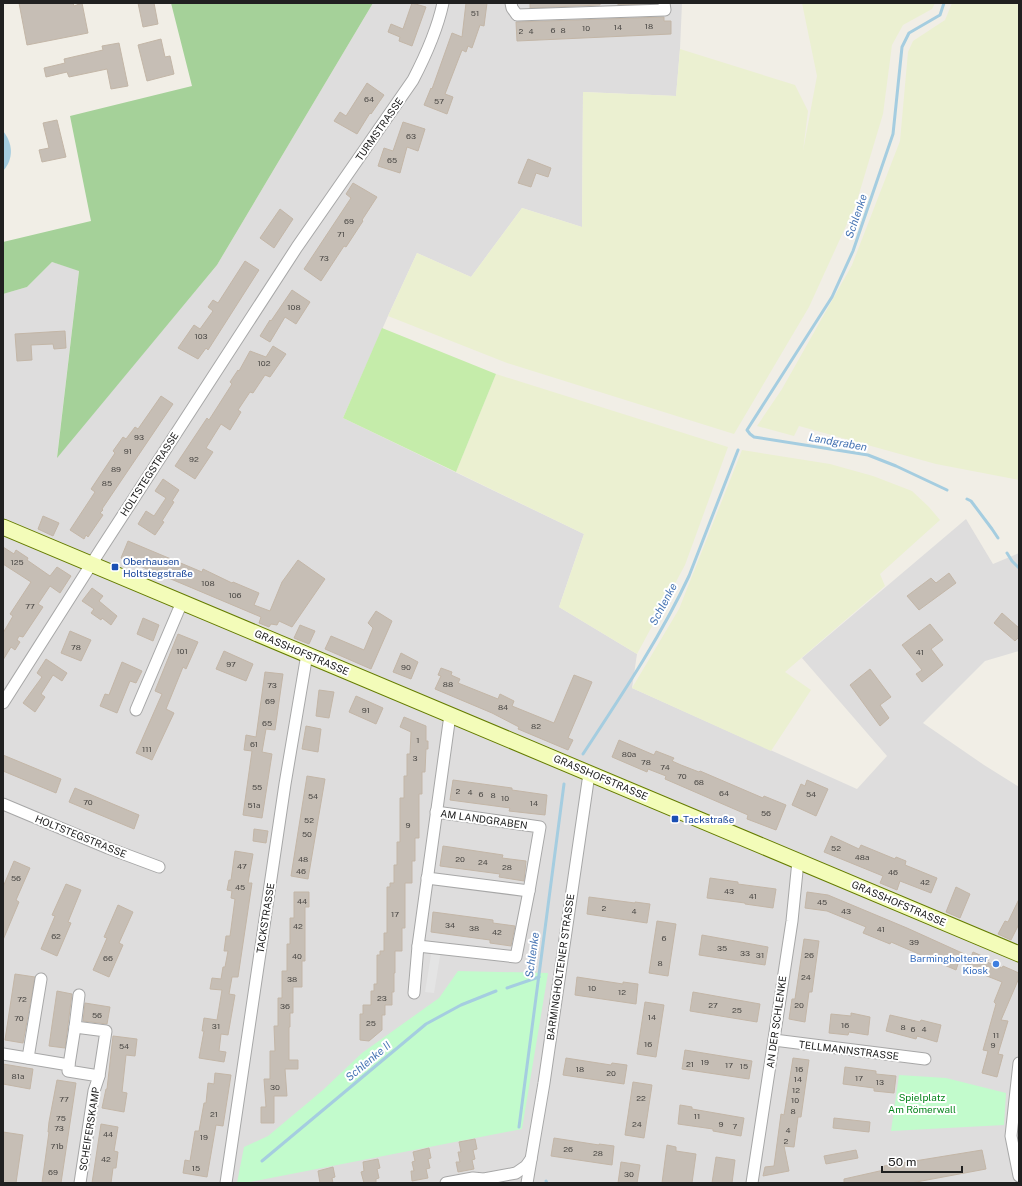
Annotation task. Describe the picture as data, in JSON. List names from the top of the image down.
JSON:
{
  "streets": {
    "street": [
      "TURMSTRASSE",
      "HOLTSTEGSTRASSE",
      "GRASSHOFSTRASSE",
      "AM LANDGRABEN",
      "TACKSTRASSE",
      "BARMINGHOLTENER STRASSE",
      "AN DER SCHLENKE",
      "TELLMANNSTRASSE",
      "SCHEIFERSKAMP"
    ]
  },
  "crossings": [
    ["TURMSTRASSE", "HOLTSTEGSTRASSE"],
    ["HOLTSTEGSTRASSE", "GRASSHOFSTRASSE"],
    ["GRASSHOFSTRASSE", "AM LANDGRABEN"],
    ["GRASSHOFSTRASSE", "TACKSTRASSE"],
    ["GRASSHOFSTRASSE", "BARMINGHOLTENER STRASSE"],
    ["GRASSHOFSTRASSE", "AN DER SCHLENKE"],
    ["AN DER SCHLENKE", "TELLMANNSTRASSE"]
  ],
  "water": ["Schlenke", "Landgraben", "Schlenke II"],
  "parks": ["Spielplatz Am Römerwall"],
  "places": {
    "transit": ["Oberhausen Holtstegstraße", "Tackstraße"],
    "other": ["Barmingholtener Kiosk"]
  },
  "house_numbers": [
    "51",
    "18",
    "14",
    "10",
    "6",
    "8",
    "2",
    "4",
    "64",
    "57",
    "63",
    "65",
    "69",
    "71",
    "73",
    "108",
    "103",
    "102",
    "93",
    "91",
    "92",
    "89",
    "85",
    "125",
    "108",
    "106",
    "77",
    "78",
    "101",
    "41",
    "97",
    "90",
    "88",
    "73",
    "69",
    "84",
    "91",
    "65",
    "82",
    "1",
    "61",
    "111",
    "80a",
    "3",
    "78",
    "74",
    "70",
    "68",
    "55",
    "2",
    "4",
    "64",
    "6",
    "54",
    "8",
    "54",
    "10",
    "70",
    "14",
    "51a",
    "56",
    "52",
    "9",
    "50",
    "52",
    "48a",
    "48",
    "20",
    "24",
    "47",
    "28",
    "46",
    "46",
    "56",
    "42",
    "45",
    "43",
    "41",
    "44",
    "45",
    "2",
    "4",
    "43",
    "17",
    "34",
    "42",
    "38",
    "41",
    "42",
    "62",
    "6",
    "39",
    "35",
    "33",
    "31",
    "26",
    "40",
    "66",
    "8",
    "24",
    "38",
    "10",
    "12",
    "23",
    "72",
    "27",
    "20",
    "36",
    "25",
    "56",
    "14",
    "70",
    "25",
    "16",
    "31",
    "8",
    "6",
    "4",
    "11",
    "16",
    "9",
    "54",
    "19",
    "21",
    "17",
    "15",
    "18",
    "16",
    "20",
    "81a",
    "17",
    "14",
    "13",
    "30",
    "12",
    "22",
    "77",
    "10",
    "8",
    "21",
    "11",
    "75",
    "24",
    "9",
    "7",
    "73",
    "4",
    "44",
    "19",
    "2",
    "71b",
    "26",
    "28",
    "42",
    "15",
    "69",
    "30"
  ],
  "scale_bar": "50 m"
}
